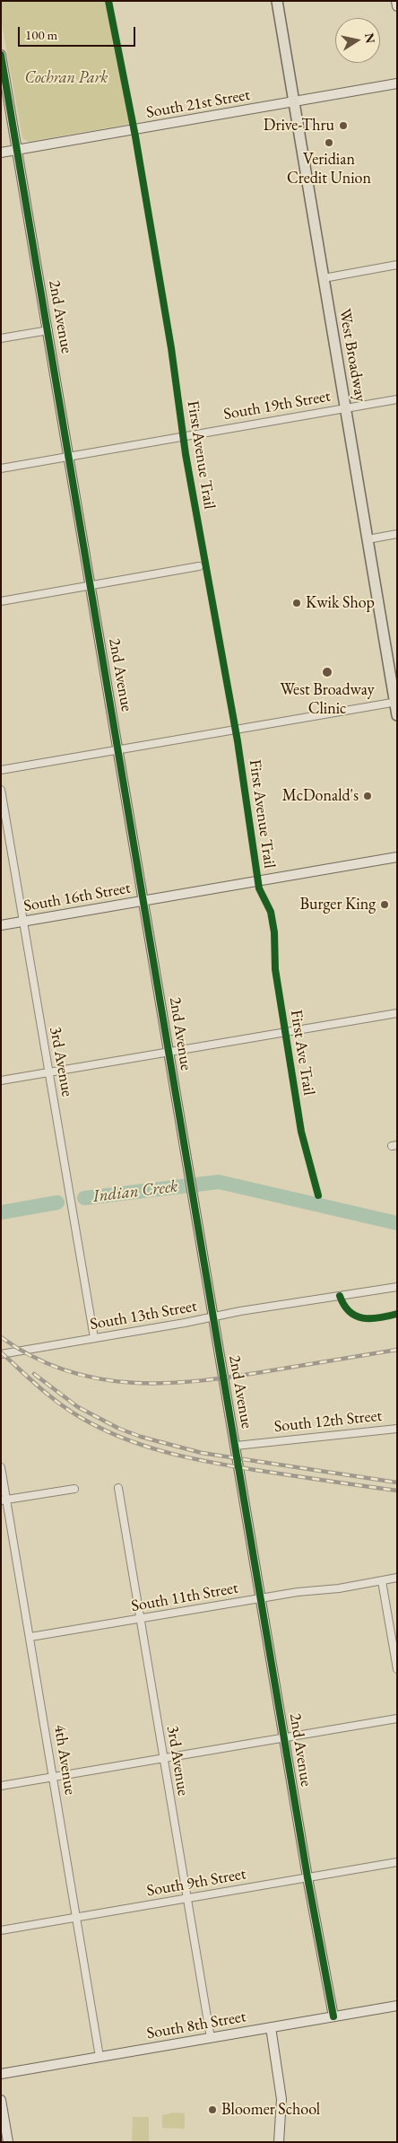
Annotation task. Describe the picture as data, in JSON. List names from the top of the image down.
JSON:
{
  "streets": {
    "main road": ["West Broadway"],
    "street": [
      "South 21st Street",
      "2nd Avenue",
      "South 19th Street",
      "South 16th Street",
      "3rd Avenue",
      "South 13th Street",
      "South 12th Street",
      "South 11th Street",
      "4th Avenue",
      "South 9th Street",
      "South 8th Street"
    ],
    "cycle path": ["First Avenue Trail"]
  },
  "crossings": [
    ["South 21st Street", "2nd Avenue"],
    ["South 21st Street", "West Broadway"],
    ["2nd Avenue", "South 19th Street"],
    ["2nd Avenue", "South 16th Street"],
    ["2nd Avenue", "South 13th Street"],
    ["2nd Avenue", "South 12th Street"],
    ["2nd Avenue", "South 11th Street"],
    ["2nd Avenue", "South 9th Street"],
    ["2nd Avenue", "South 8th Street"],
    ["West Broadway", "South 19th Street"],
    ["South 16th Street", "3rd Avenue"],
    ["3rd Avenue", "South 13th Street"],
    ["3rd Avenue", "South 11th Street"],
    ["3rd Avenue", "South 9th Street"],
    ["3rd Avenue", "South 8th Street"],
    ["South 11th Street", "4th Avenue"],
    ["4th Avenue", "South 9th Street"],
    ["4th Avenue", "South 8th Street"]
  ],
  "water": ["Indian Creek"],
  "parks": ["Cochran Park"],
  "places": [
    "Drive-Thru",
    "Veridian Credit Union",
    "Kwik Shop",
    "West Broadway Clinic",
    "McDonald's",
    "Burger King",
    "Bloomer School"
  ],
  "scale_bar": "100 m",
  "north": "right"
}
